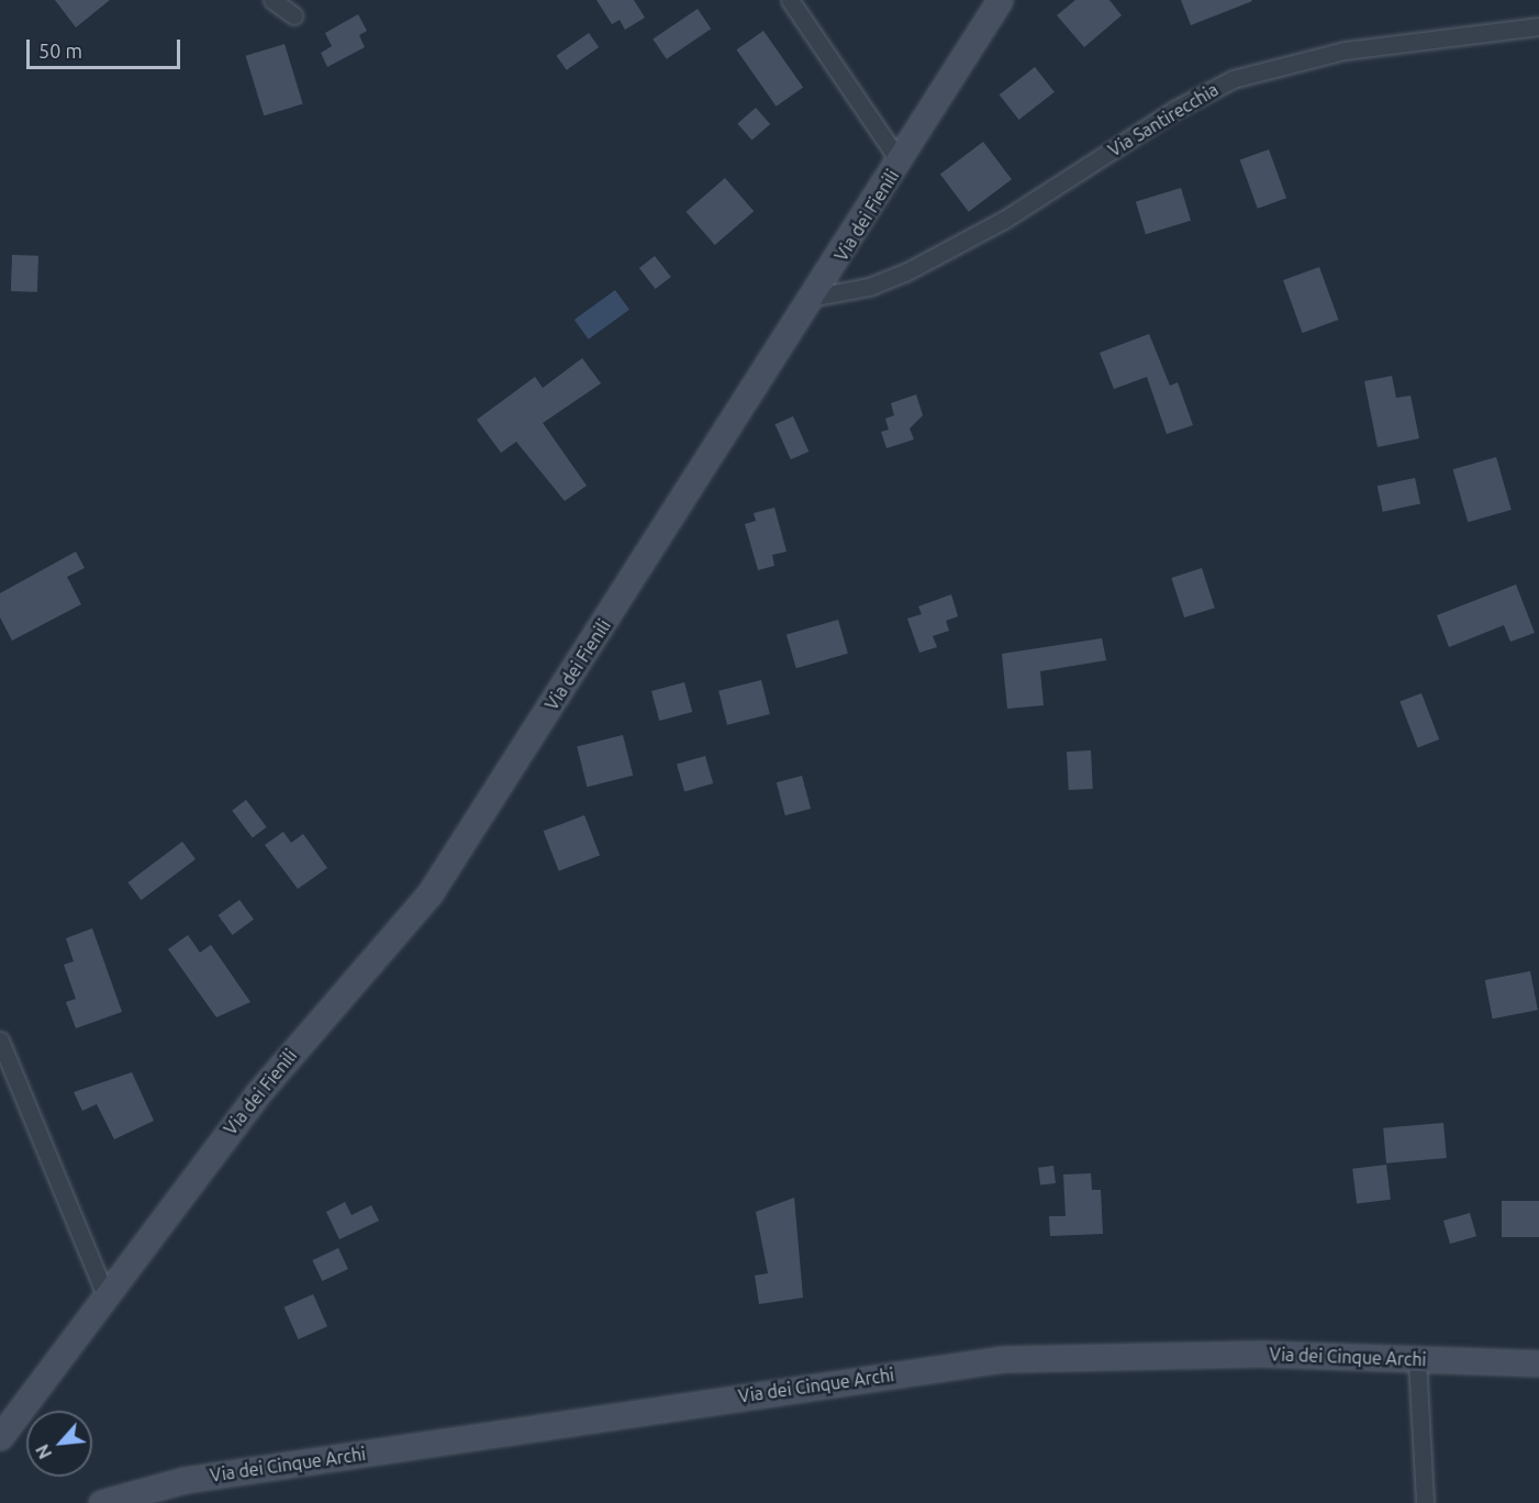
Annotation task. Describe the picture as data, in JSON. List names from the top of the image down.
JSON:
{
  "streets": {
    "street": ["Via Santirecchia", "Via dei Fienili", "Via dei Cinque Archi"]
  },
  "crossings": [
    ["Via Santirecchia", "Via dei Fienili"]
  ],
  "scale_bar": "50 m",
  "north": "bottom left"
}
